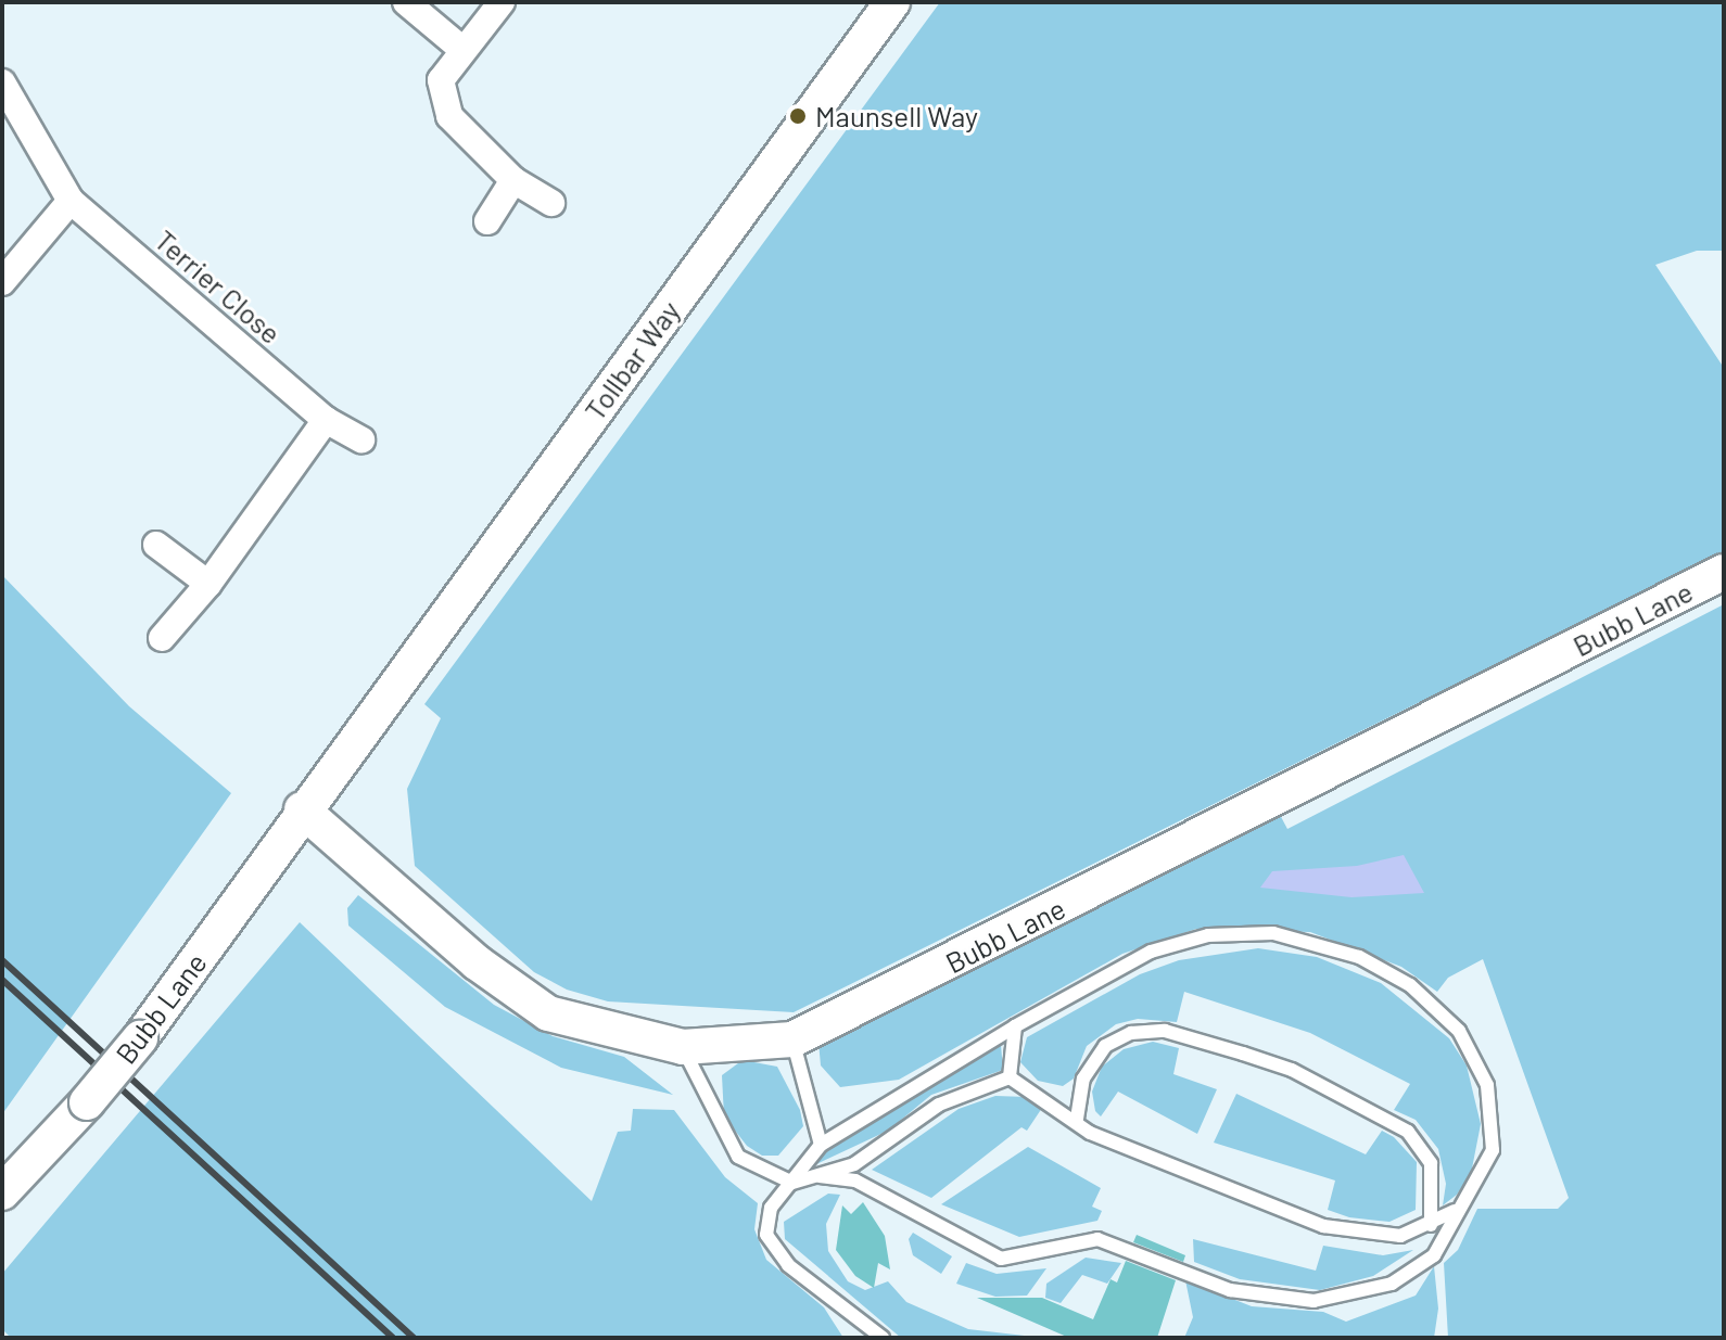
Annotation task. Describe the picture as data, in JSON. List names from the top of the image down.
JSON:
{
  "streets": {
    "street": ["Terrier Close", "Tollbar Way", "Bubb Lane"]
  },
  "crossings": [
    ["Tollbar Way", "Bubb Lane"]
  ],
  "places": ["Maunsell Way"]
}
